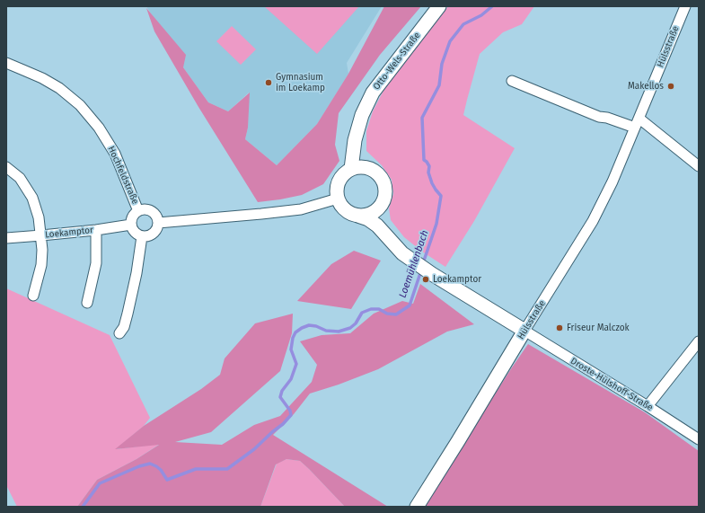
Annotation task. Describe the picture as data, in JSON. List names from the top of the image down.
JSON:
{
  "streets": {
    "main road": ["Hülsstraße", "Otto-Wels-Straße"],
    "street": ["Hochfeldstraße", "Loekamptor", "Droste-Hülshoff-Straße"]
  },
  "crossings": [
    ["Hülsstraße", "Droste-Hülshoff-Straße"],
    ["Hochfeldstraße", "Loekamptor"]
  ],
  "water": ["Loemühlenbach"],
  "places": [
    "Gymnasium im Loekamp",
    "Makellos",
    "Loekamptor",
    "Friseur Malczok"
  ]
}
